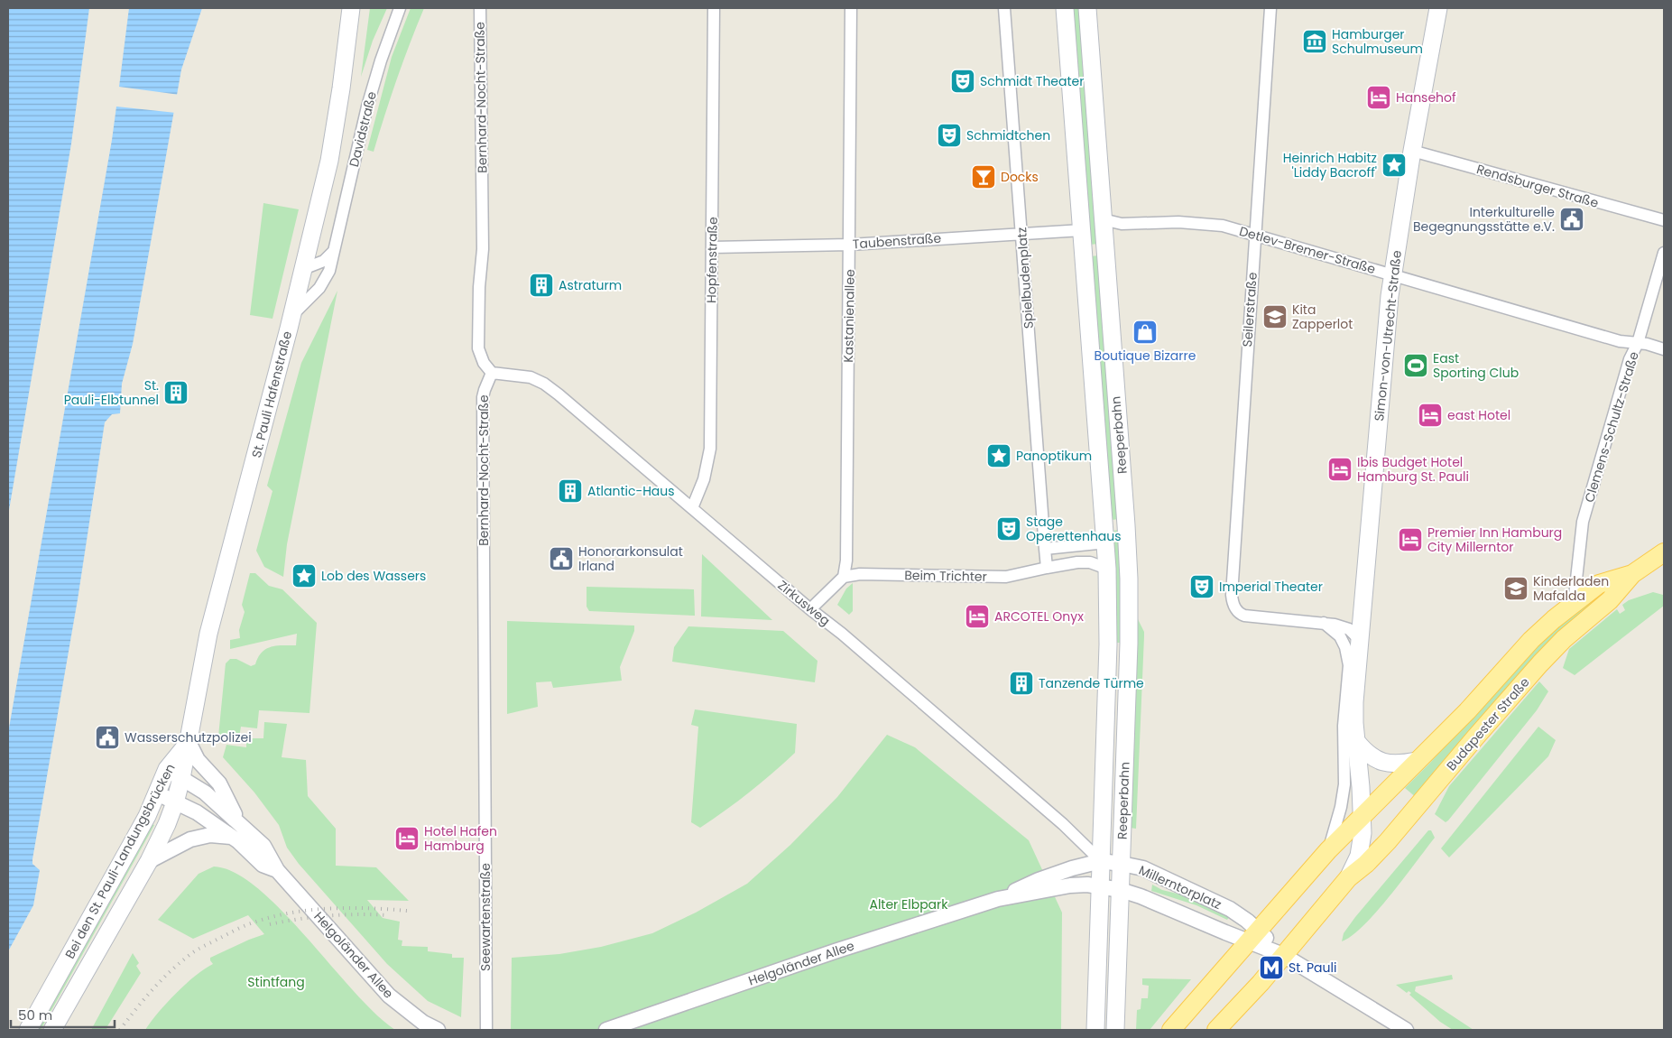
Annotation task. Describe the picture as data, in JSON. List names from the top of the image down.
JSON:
{
  "streets": {
    "main road": [
      "Simon-von-Utrecht-Straße",
      "St. Pauli Hafenstraße",
      "Reeperbahn",
      "Budapester Straße",
      "Bei den St. Pauli-Landungsbrücken",
      "Millerntorplatz"
    ],
    "street": [
      "Bernhard-Nocht-Straße",
      "Davidstraße",
      "Rendsburger Straße",
      "Taubenstraße",
      "Detlev-Bremer-Straße",
      "Hopfenstraße",
      "Spielbudenplatz",
      "Seilerstraße",
      "Kastanienallee",
      "Clemens-Schultz-Straße",
      "Beim Trichter",
      "Zirkusweg",
      "Seewartenstraße",
      "Helgoländer Allee"
    ]
  },
  "crossings": [
    ["Bernhard-Nocht-Straße", "Zirkusweg"],
    ["Bernhard-Nocht-Straße", "Seewartenstraße"],
    ["Davidstraße", "St. Pauli Hafenstraße"],
    ["Rendsburger Straße", "Simon-von-Utrecht-Straße"],
    ["Taubenstraße", "Hopfenstraße"],
    ["Taubenstraße", "Spielbudenplatz"],
    ["Taubenstraße", "Kastanienallee"],
    ["Taubenstraße", "Reeperbahn"],
    ["Detlev-Bremer-Straße", "Seilerstraße"],
    ["Detlev-Bremer-Straße", "Simon-von-Utrecht-Straße"],
    ["Detlev-Bremer-Straße", "Clemens-Schultz-Straße"],
    ["Detlev-Bremer-Straße", "Reeperbahn"],
    ["Hopfenstraße", "Zirkusweg"],
    ["Kastanienallee", "Beim Trichter"],
    ["Simon-von-Utrecht-Straße", "Budapester Straße"],
    ["St. Pauli Hafenstraße", "Bei den St. Pauli-Landungsbrücken"],
    ["St. Pauli Hafenstraße", "Helgoländer Allee"],
    ["Clemens-Schultz-Straße", "Budapester Straße"],
    ["Reeperbahn", "Beim Trichter"],
    ["Reeperbahn", "Zirkusweg"],
    ["Reeperbahn", "Millerntorplatz"],
    ["Reeperbahn", "Helgoländer Allee"],
    ["Zirkusweg", "Helgoländer Allee"],
    ["Budapester Straße", "Millerntorplatz"],
    ["Bei den St. Pauli-Landungsbrücken", "Helgoländer Allee"],
    ["Millerntorplatz", "Helgoländer Allee"]
  ],
  "parks": ["Alter Elbpark", "Stintfang"],
  "places": {
    "museum": ["Hamburger Schulmuseum"],
    "theatre": [
      "Schmidt Theater",
      "Schmidtchen",
      "Stage Operettenhaus",
      "Imperial Theater"
    ],
    "hotel": [
      "Hansehof",
      "east Hotel",
      "Ibis Budget Hotel Hamburg St. Pauli",
      "Premier Inn Hamburg City Millerntor",
      "ARCOTEL Onyx",
      "Hotel Hafen Hamburg"
    ],
    "place": ["Heinrich Habitz 'Liddy Bacroff'", "Panoptikum", "Lob des Wassers"],
    "bar": ["Docks"],
    "public building": ["Interkulturelle Begegnungsstätte e.V.", "Honorarkonsulat Irland", "Wasserschutzpolizei"],
    "building": [
      "Astraturm",
      "St. Pauli-Elbtunnel",
      "Atlantic-Haus",
      "Tanzende Türme"
    ],
    "school or university": ["Kita Zapperlot", "Kinderladen Mafalda"],
    "shop": ["Boutique Bizarre"],
    "sports": ["East Sporting Club"],
    "metro station": ["St. Pauli"]
  },
  "scale_bar": "50 m"
}
